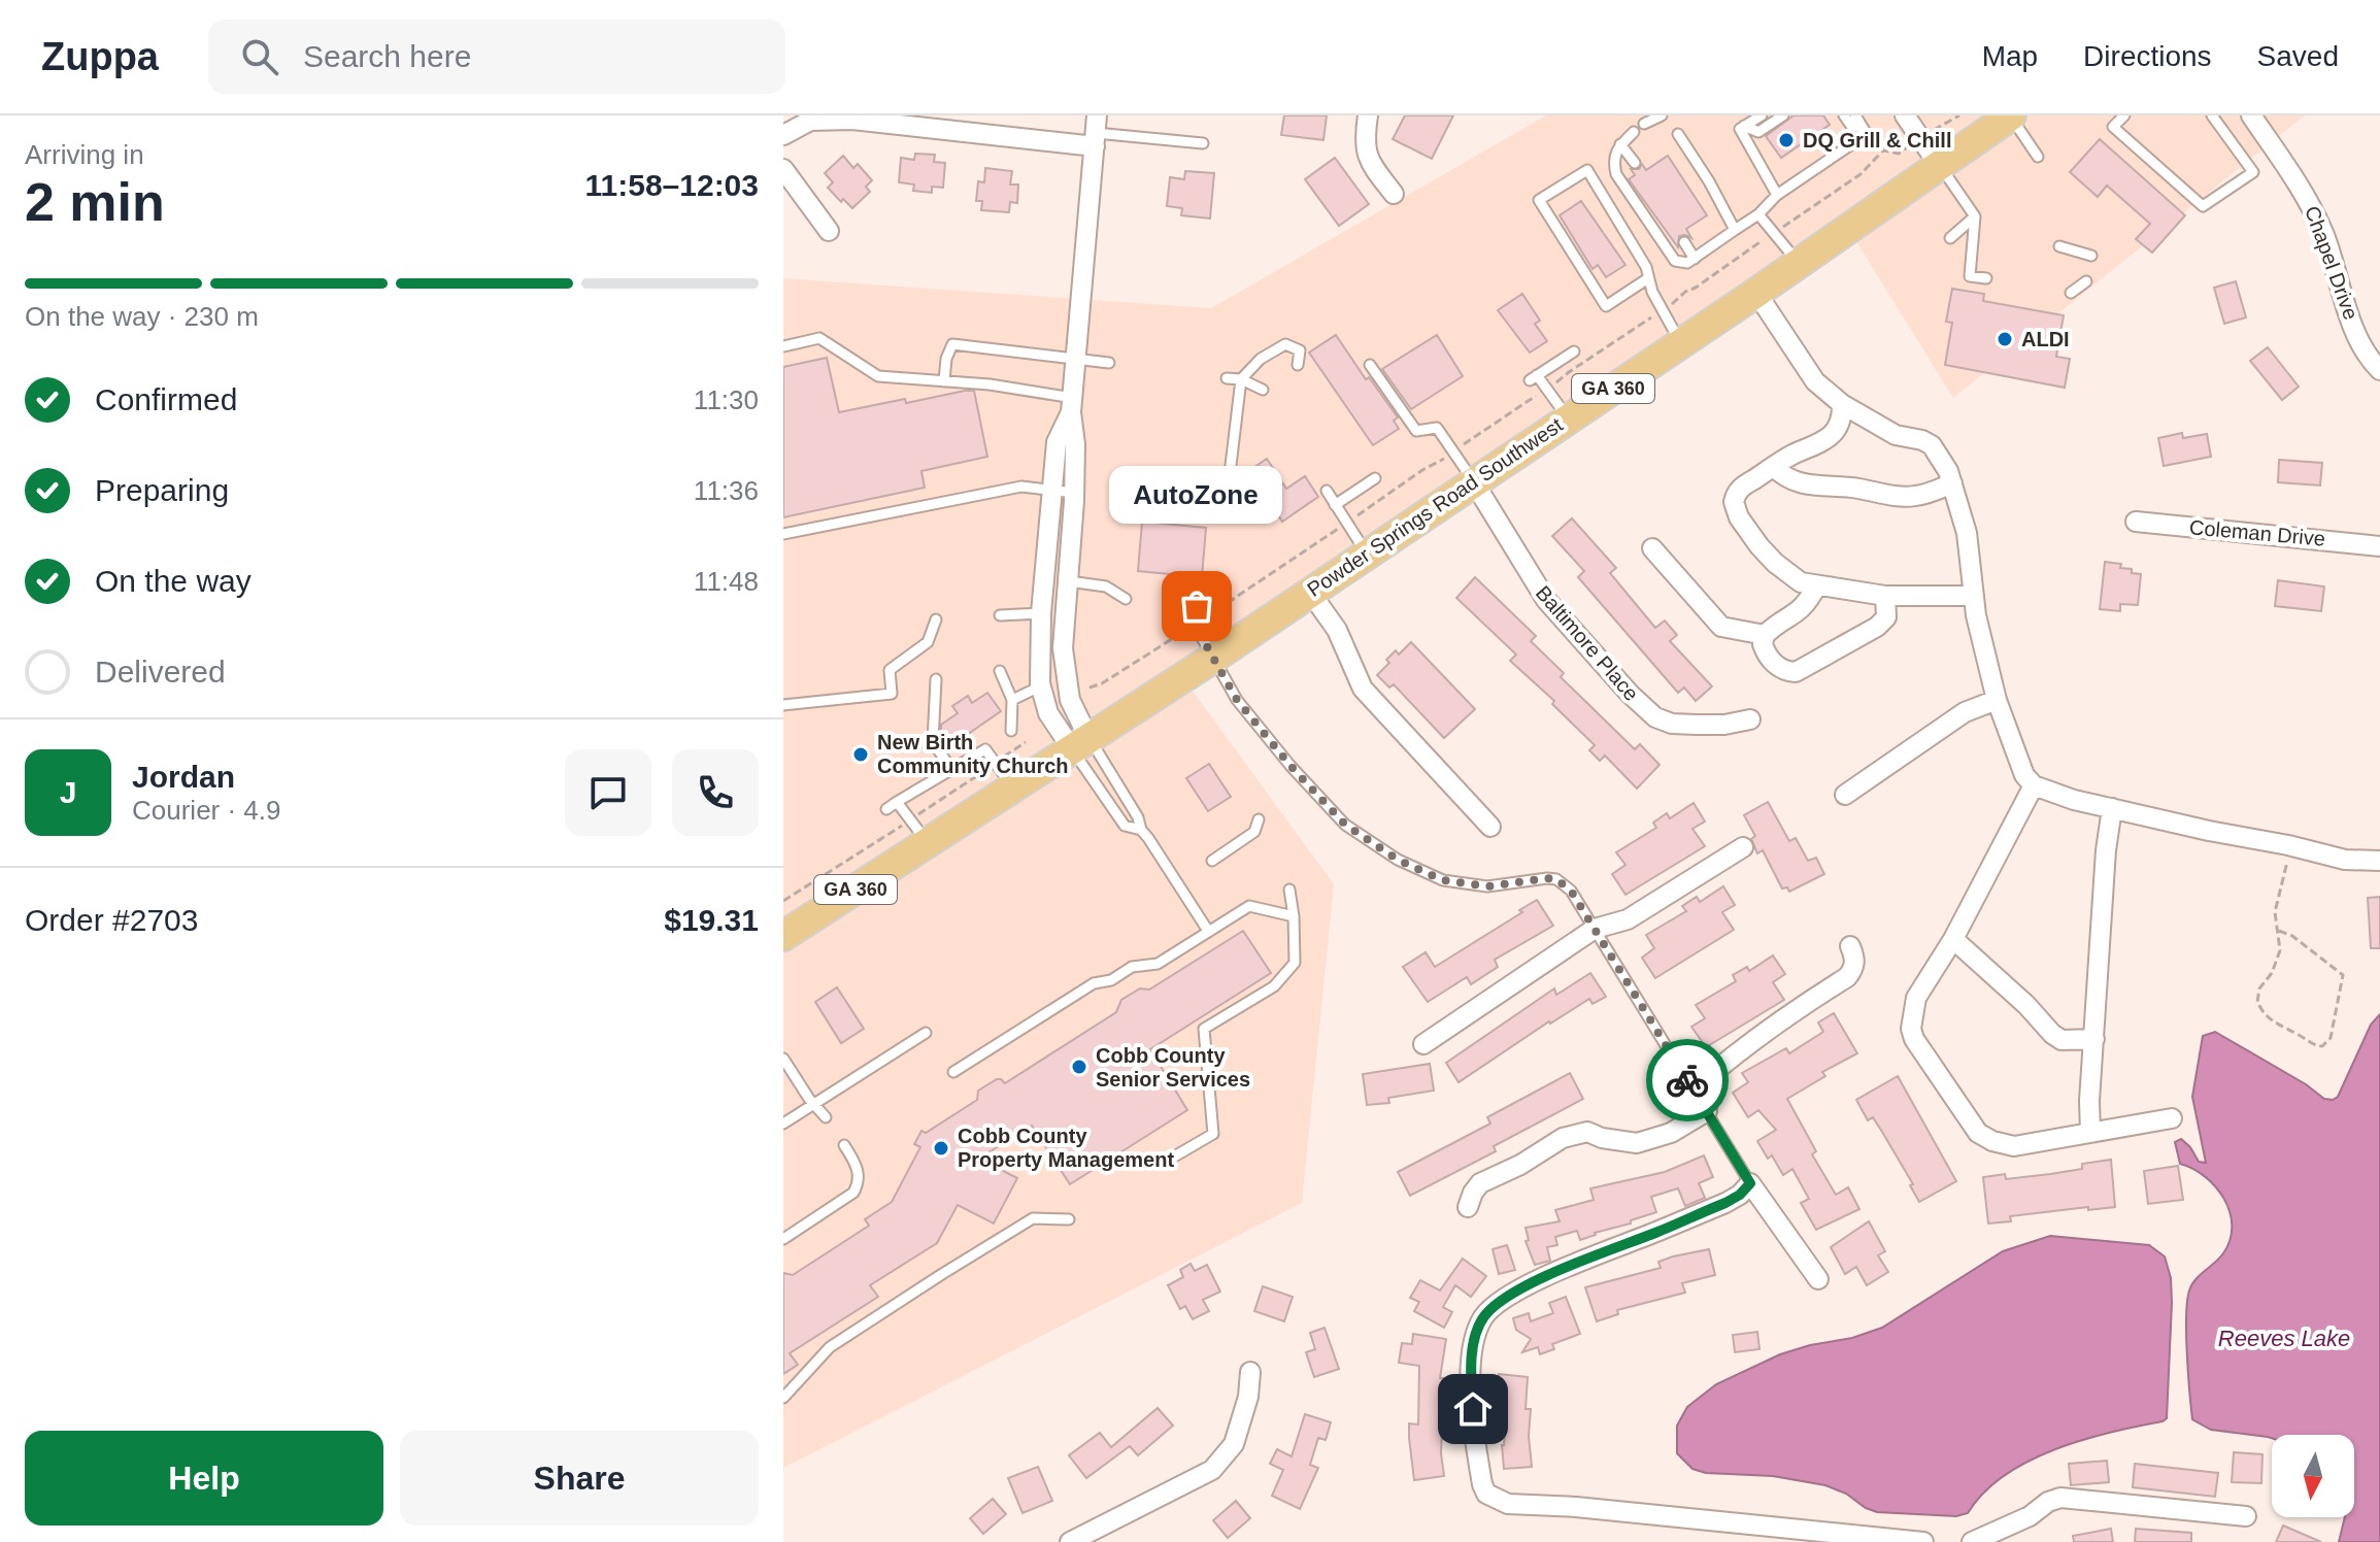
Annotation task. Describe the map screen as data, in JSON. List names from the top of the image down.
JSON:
{
  "streets": {
    "main road": ["GA 360", "Powder Springs Road Southwest"],
    "street": ["Chapel Drive", "Coleman Drive", "Baltimore Place"]
  },
  "crossings": [
    ["GA 360", "Powder Springs Road Southwest"],
    ["Powder Springs Road Southwest", "Baltimore Place"]
  ],
  "water": ["Reeves Lake"],
  "places": [
    "DQ Grill & Chill",
    "ALDI",
    "AutoZone",
    "New Birth Community Church",
    "Cobb County Senior Services",
    "Cobb County Property Management"
  ],
  "north": "bottom",
  "page": {
    "header": "Zuppa",
    "search": "Search here",
    "nav": ["Map", "Directions", "Saved"],
    "heading": ["2 min", "Arriving in", "11:58–12:03"],
    "panel": [
      "Jordan",
      "Courier · 4.9",
      "Order #2703",
      "$19.31"
    ],
    "bar": "On the way · 230 m",
    "list": [
      ["Confirmed", "11:30"],
      ["Preparing", "11:36"],
      ["On the way", "11:48"],
      "Delivered"
    ],
    "bubble": "AutoZone",
    "round": "J",
    "buttons": ["Help", "Share"]
  }
}
